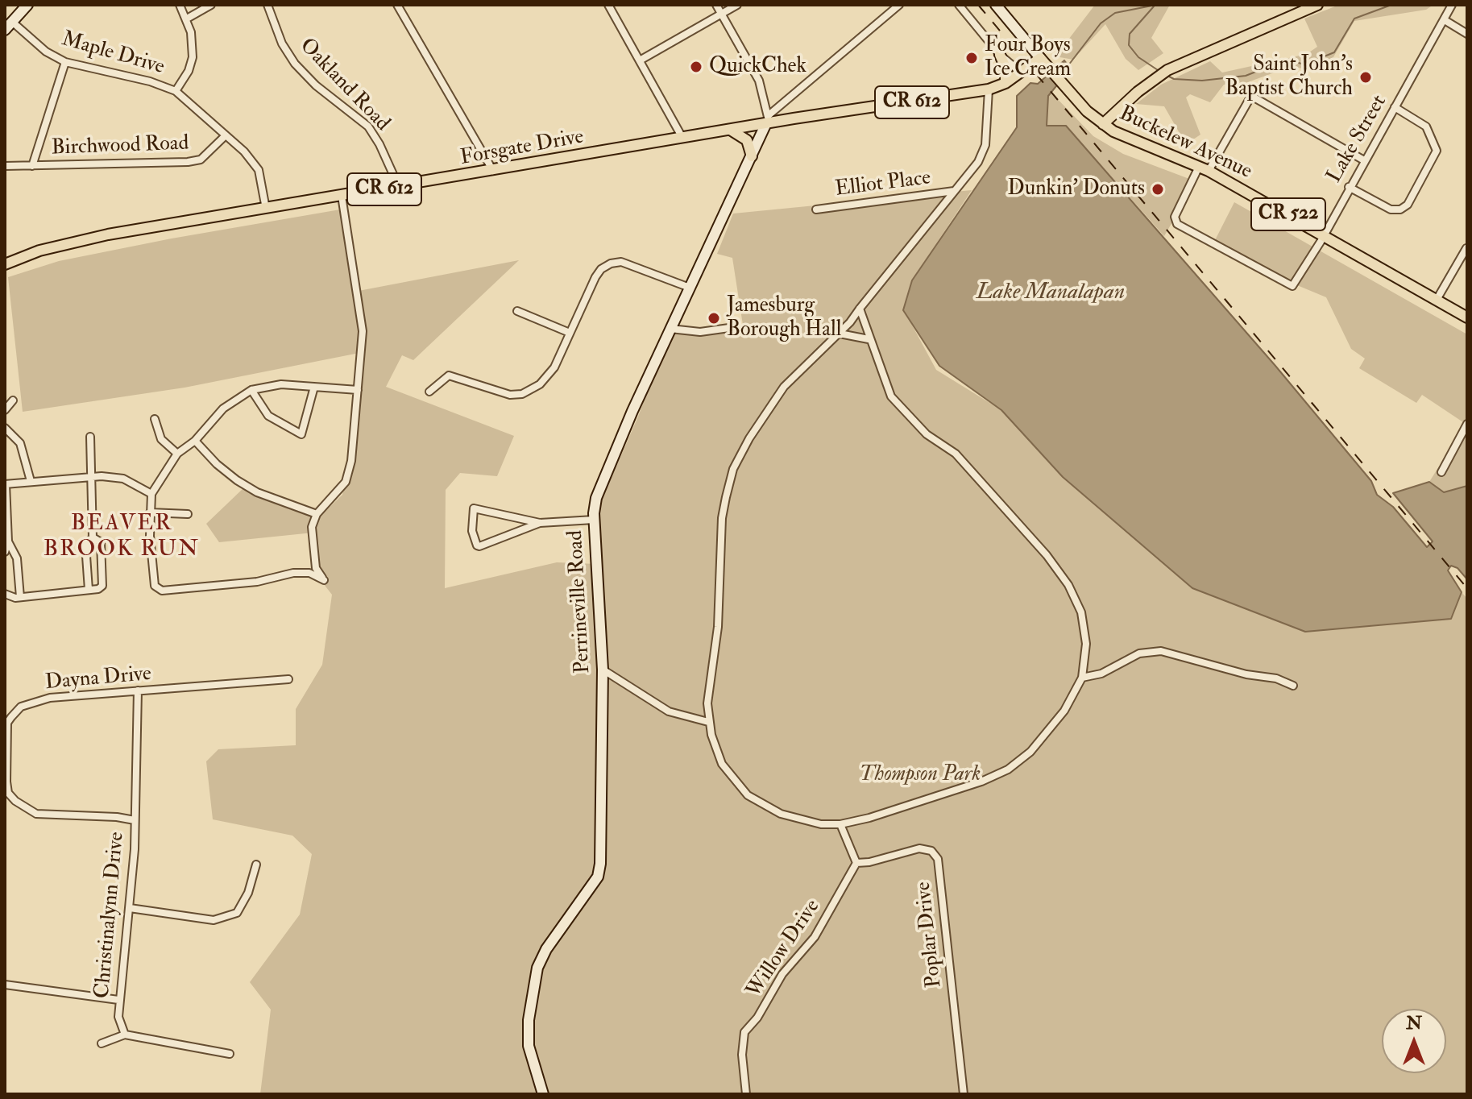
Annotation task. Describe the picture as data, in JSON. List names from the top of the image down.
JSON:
{
  "streets": {
    "main road": [
      "CR 612",
      "Buckelew Avenue",
      "Forsgate Drive",
      "CR 522"
    ],
    "street": [
      "Maple Drive",
      "Oakland Road",
      "Lake Street",
      "Birchwood Road",
      "Elliot Place",
      "Perrineville Road",
      "Dayna Drive",
      "Christinalynn Drive",
      "Poplar Drive",
      "Willow Drive"
    ]
  },
  "crossings": [
    ["Maple Drive", "Birchwood Road"],
    ["Maple Drive", "Forsgate Drive"],
    ["Oakland Road", "Forsgate Drive"],
    ["Lake Street", "Buckelew Avenue"],
    ["Buckelew Avenue", "Forsgate Drive"],
    ["Buckelew Avenue", "CR 522"],
    ["Forsgate Drive", "CR 522"],
    ["Forsgate Drive", "Perrineville Road"],
    ["Dayna Drive", "Christinalynn Drive"],
    ["Poplar Drive", "Willow Drive"]
  ],
  "districts": ["BEAVER BROOK RUN"],
  "water": ["Lake Manalapan"],
  "parks": ["Thompson Park"],
  "places": [
    "Four Boys Ice Cream",
    "QuickChek",
    "Saint John's Baptist Church",
    "Dunkin' Donuts",
    "Jamesburg Borough Hall"
  ],
  "north": "top"
}
